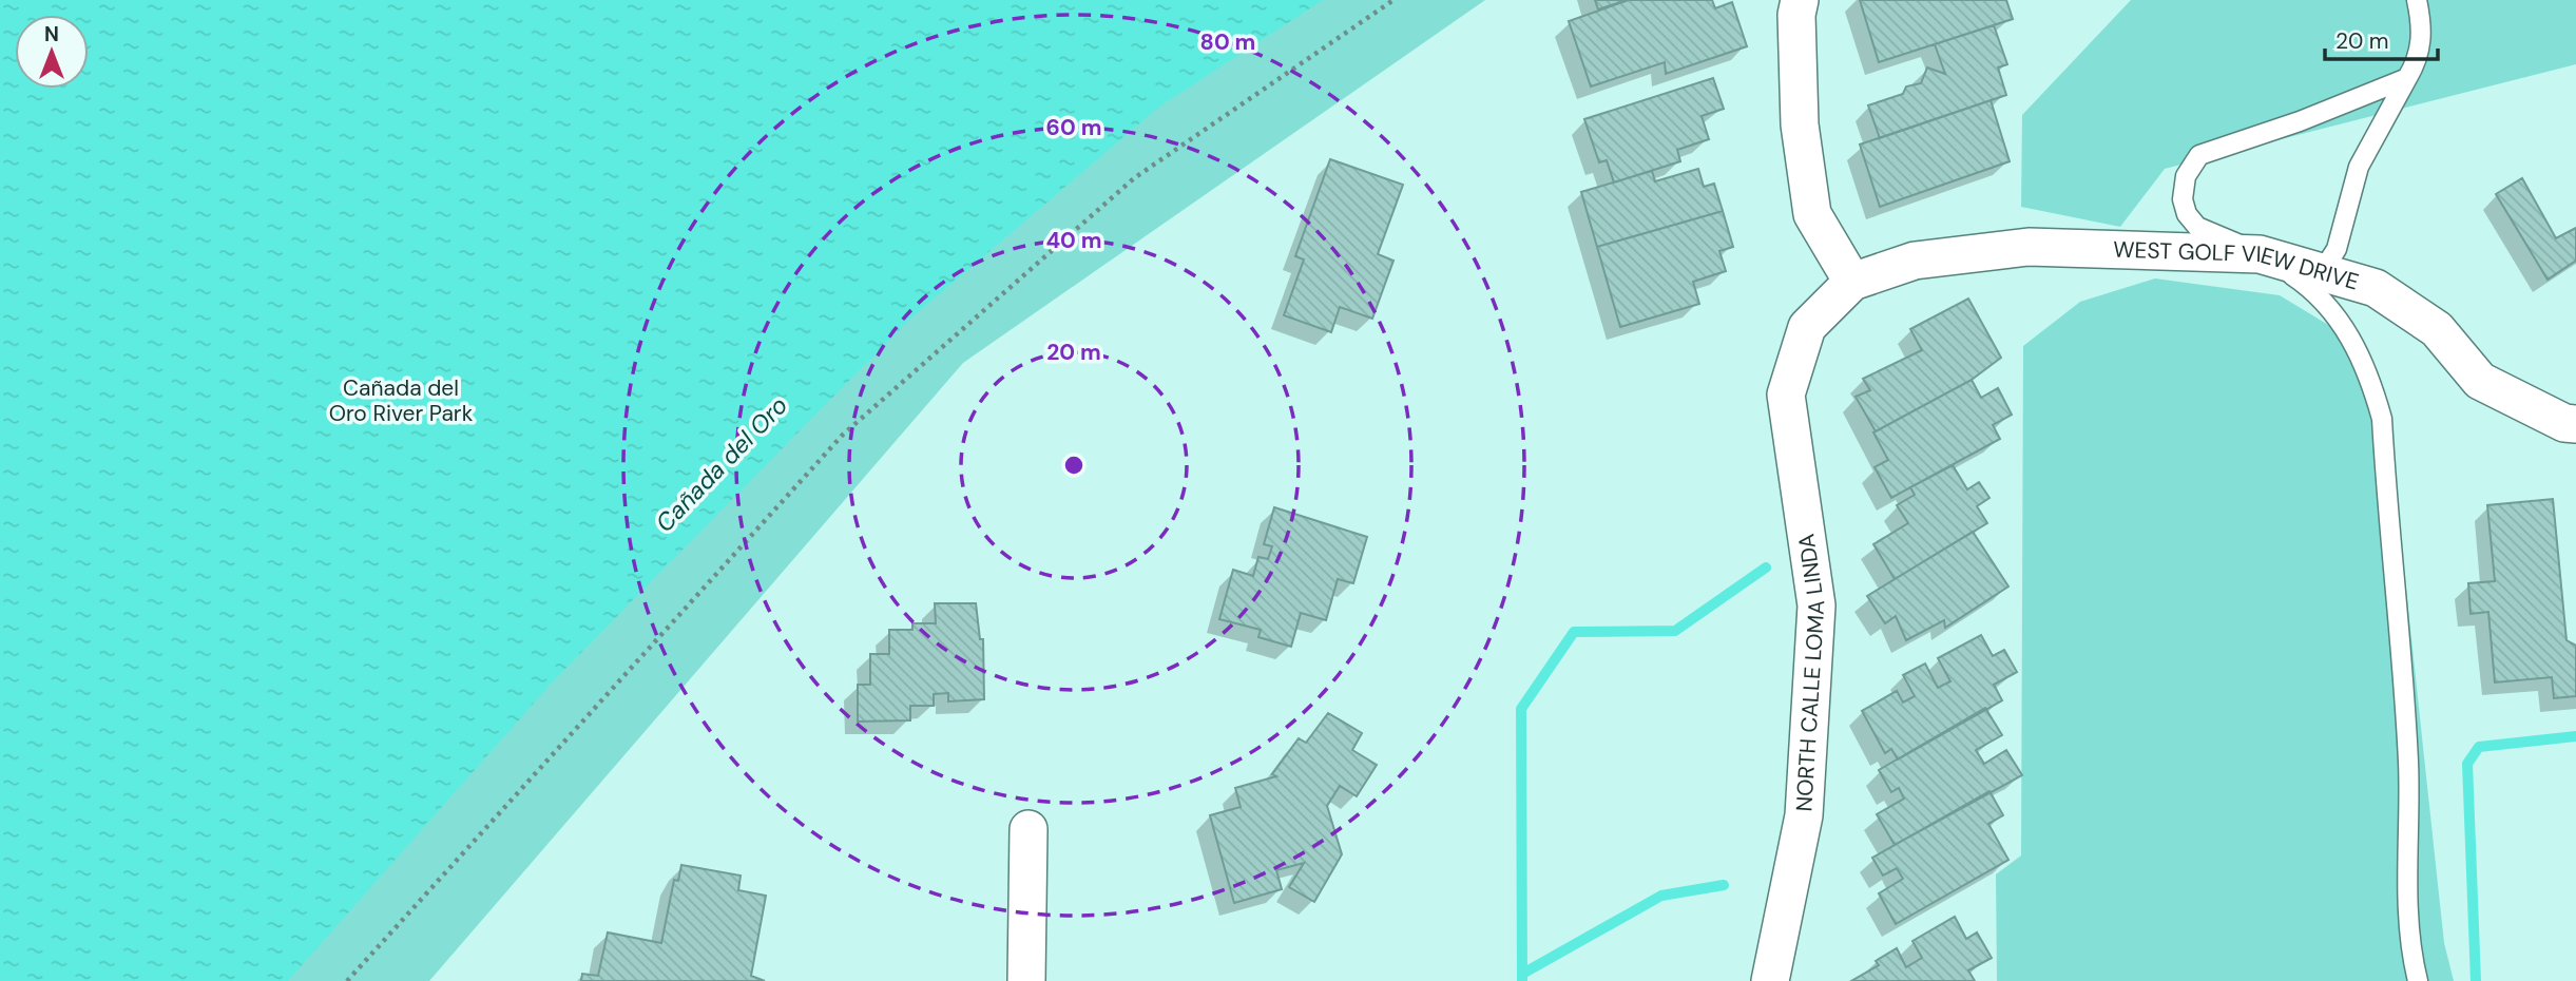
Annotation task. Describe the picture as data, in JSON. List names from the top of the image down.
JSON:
{
  "streets": {
    "street": ["WEST GOLF VIEW DRIVE", "NORTH CALLE LOMA LINDA"]
  },
  "crossings": [
    ["WEST GOLF VIEW DRIVE", "NORTH CALLE LOMA LINDA"]
  ],
  "water": ["Cañada del Oro"],
  "parks": ["Cañada del Oro River Park"],
  "scale_bar": "20 m",
  "north": "top",
  "rings": [
    "80 m",
    "60 m",
    "40 m",
    "20 m"
  ]
}
